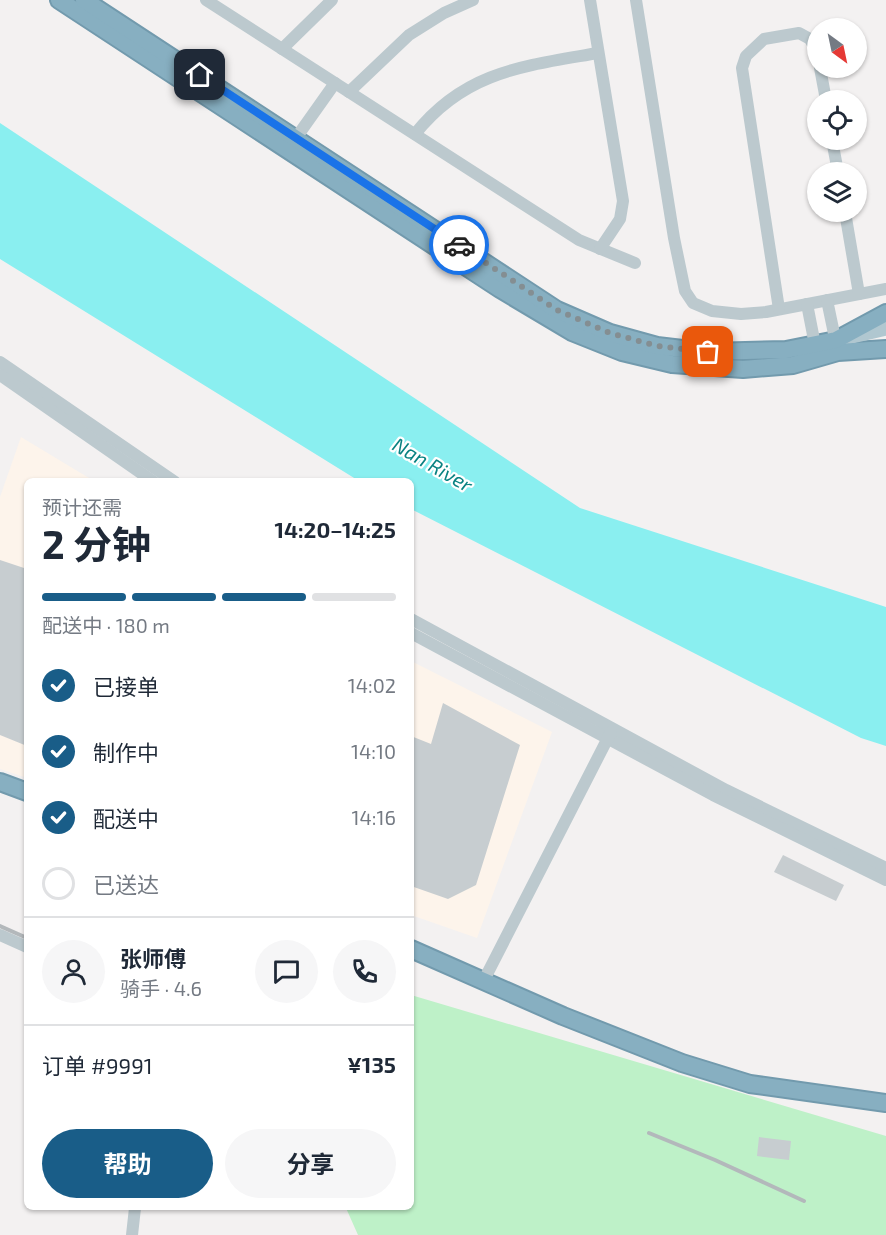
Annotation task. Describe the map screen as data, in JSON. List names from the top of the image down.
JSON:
{
  "water": ["Nan River"],
  "north": "bottom right",
  "page": {
    "heading": ["2 分钟", "预计还需", "14:20–14:25"],
    "panel": [
      "张师傅",
      "骑手 · 4.6",
      "订单 #9991",
      "¥135"
    ],
    "bar": "配送中 · 180 m",
    "list": [
      ["已接单", "14:02"],
      ["制作中", "14:10"],
      ["配送中", "14:16"],
      "已送达"
    ],
    "buttons": ["帮助", "分享"]
  }
}
